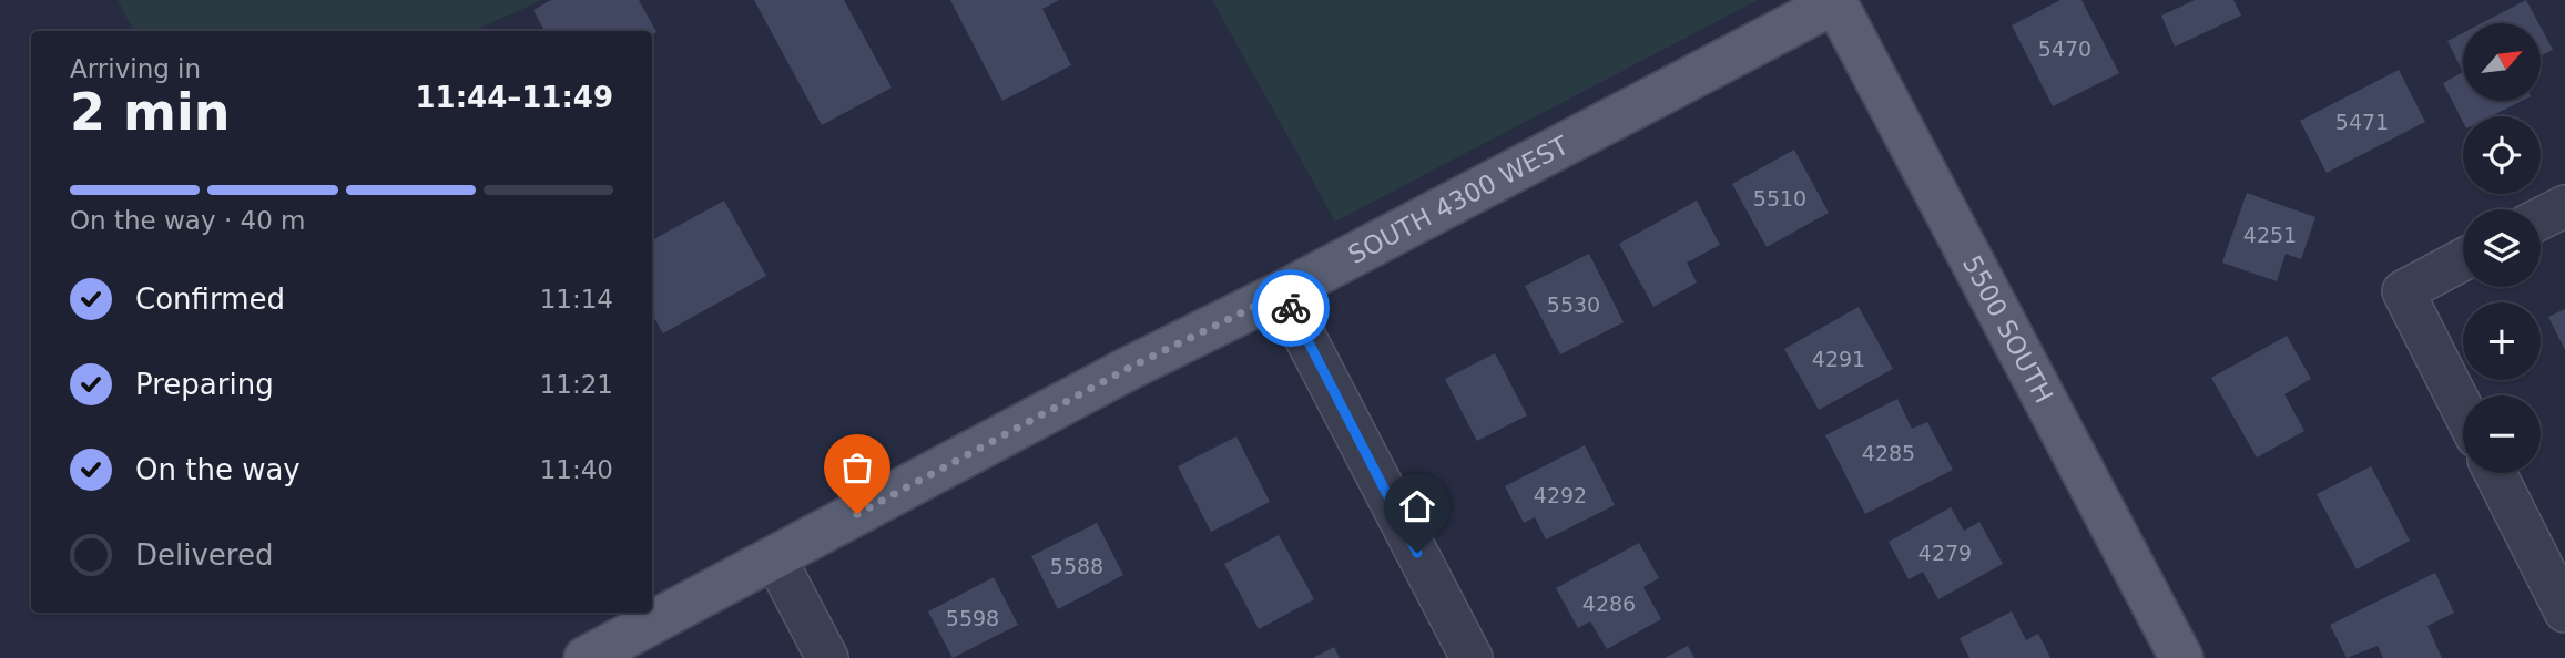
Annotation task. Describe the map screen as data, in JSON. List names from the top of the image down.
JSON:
{
  "streets": {
    "main road": ["SOUTH 4300 WEST", "5500 SOUTH"]
  },
  "crossings": [
    ["SOUTH 4300 WEST", "5500 SOUTH"]
  ],
  "house_numbers": [
    "5470",
    "5471",
    "5510",
    "4251",
    "5530",
    "4291",
    "4285",
    "4292",
    "4279",
    "5588",
    "4286",
    "5598"
  ],
  "north": "top right",
  "page": {
    "map_buttons": ["+", "−"],
    "heading": ["2 min", "Arriving in", "11:44–11:49"],
    "bar": "On the way · 40 m",
    "list": [
      ["Confirmed", "11:14"],
      ["Preparing", "11:21"],
      ["On the way", "11:40"],
      "Delivered"
    ]
  }
}
